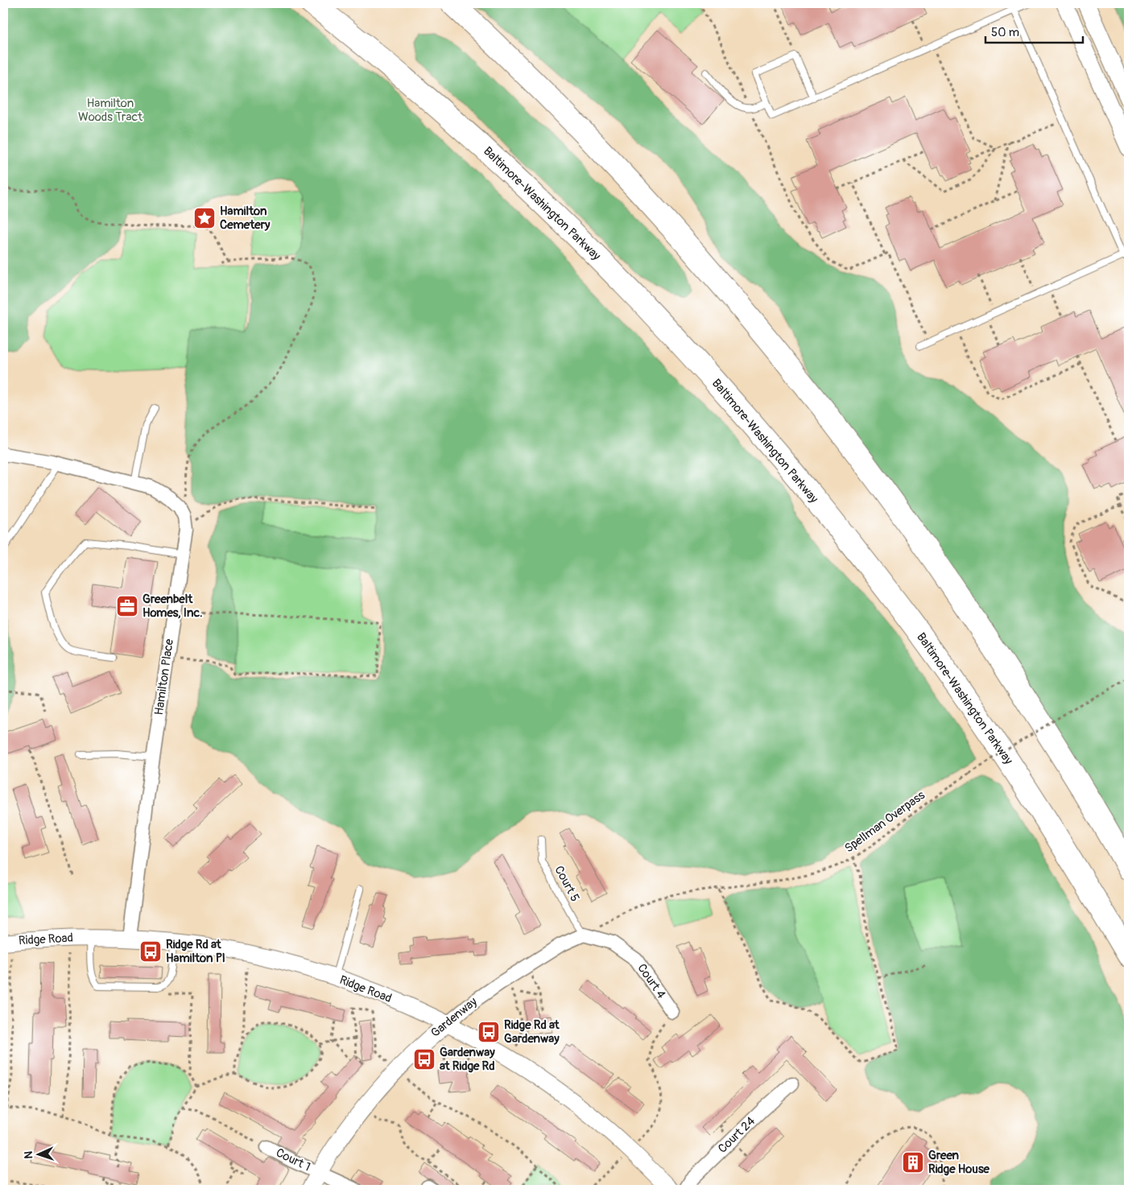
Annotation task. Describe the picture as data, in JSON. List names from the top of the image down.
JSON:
{
  "streets": {
    "highway": ["Baltimore-Washington Parkway"],
    "street": [
      "Hamilton Place",
      "Ridge Road",
      "Court 4",
      "Gardenway",
      "Court 24",
      "Court 1"
    ],
    "lane": ["Court 5"],
    "path": ["Spellman Overpass"]
  },
  "crossings": [
    ["Hamilton Place", "Ridge Road"],
    ["Spellman Overpass", "Court 5"],
    ["Spellman Overpass", "Court 4"],
    ["Spellman Overpass", "Gardenway"],
    ["Court 5", "Court 4"],
    ["Court 5", "Gardenway"],
    ["Ridge Road", "Gardenway"],
    ["Court 4", "Gardenway"],
    ["Gardenway", "Court 1"]
  ],
  "parks": ["Hamilton Woods Tract"],
  "places": {
    "place": ["Hamilton Cemetery"],
    "office": ["Greenbelt Homes, Inc."],
    "bus stop": ["Ridge Rd at Hamilton Pl", "Ridge Rd at Gardenway", "Gardenway at Ridge Rd"],
    "building": ["Green Ridge House"]
  },
  "scale_bar": "50 m",
  "north": "left"
}
